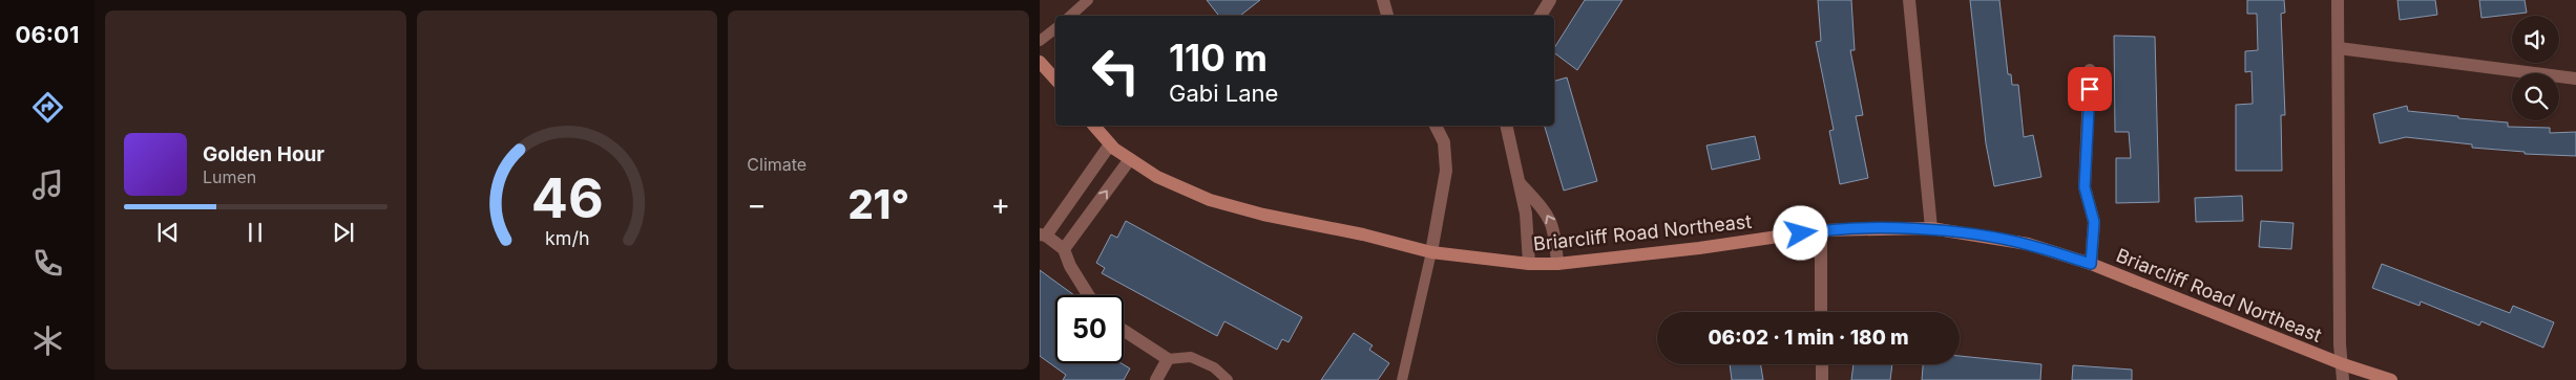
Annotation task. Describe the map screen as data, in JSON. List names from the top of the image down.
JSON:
{
  "streets": {
    "main road": ["Briarcliff Road Northeast"]
  },
  "page": {
    "tabs": "06:01",
    "tile": "Climate",
    "turn": ["110 m", "Gabi Lane"],
    "song": ["Golden Hour", "Lumen"],
    "heat": ["−", "21°", "+"],
    "limit": "50",
    "trip": "06:02 · 1 min · 180 m",
    "gauge": ["46", "km/h"]
  }
}
